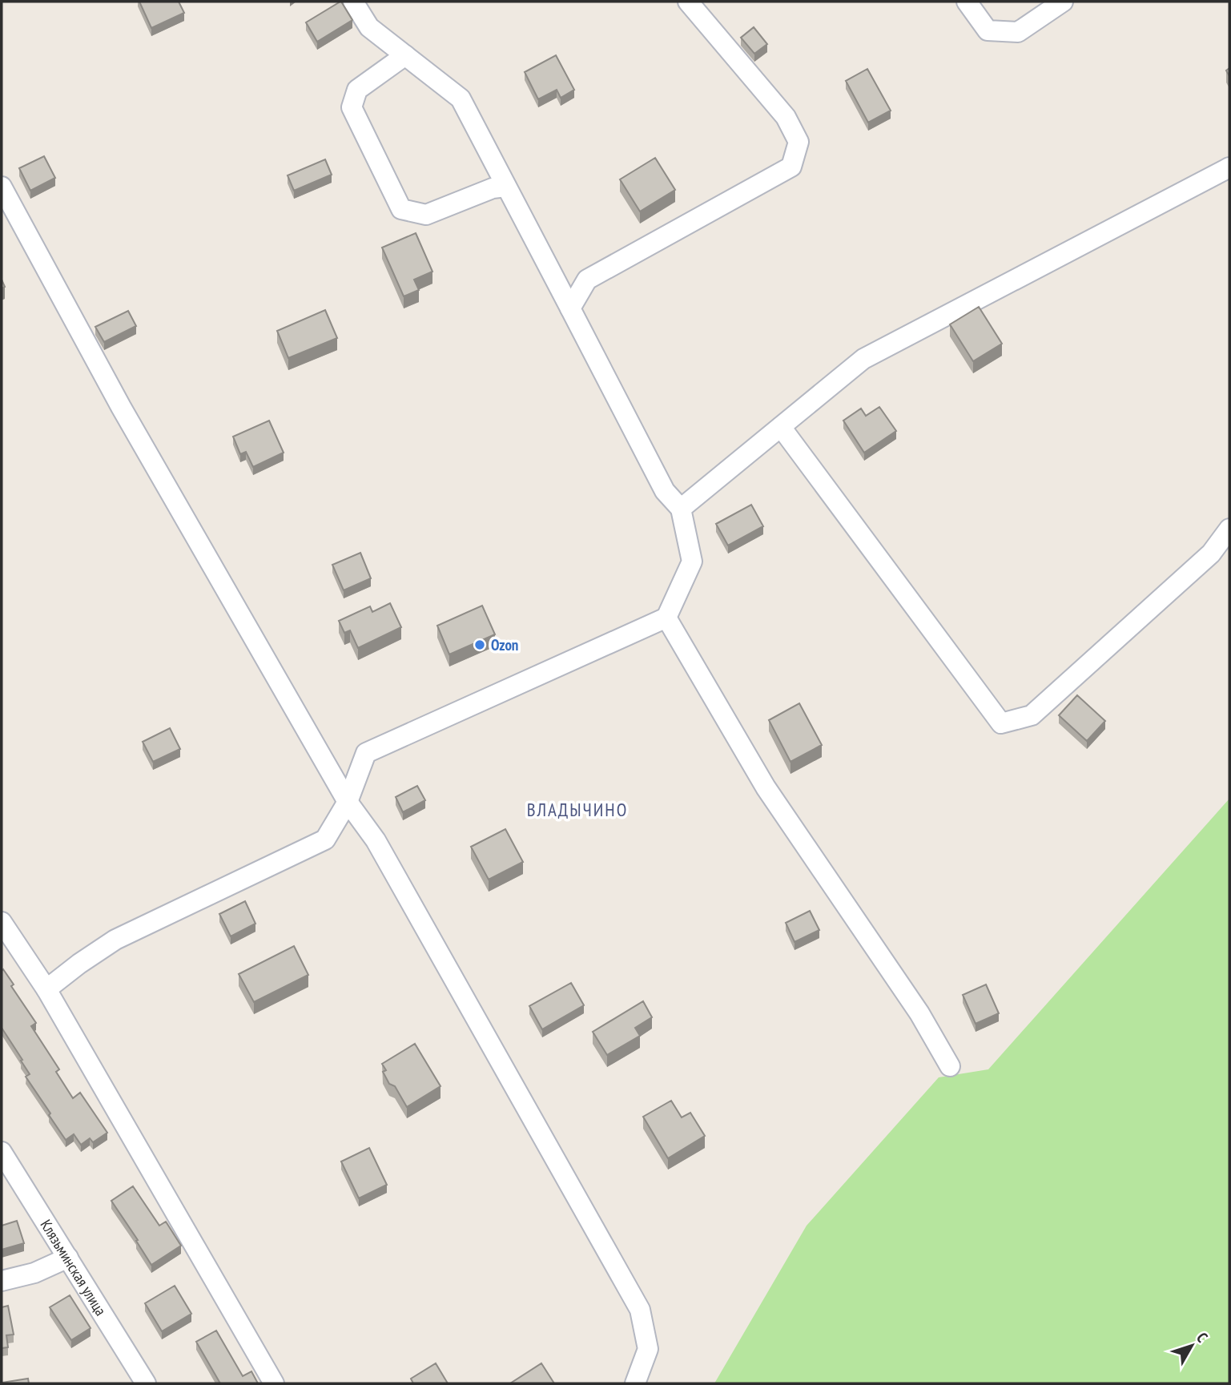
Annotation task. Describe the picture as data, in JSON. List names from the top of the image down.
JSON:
{
  "streets": {
    "street": ["Клязьминская улица"]
  },
  "districts": ["ВЛАДЫЧИНО"],
  "places": ["Ozon"],
  "north": "top right"
}
